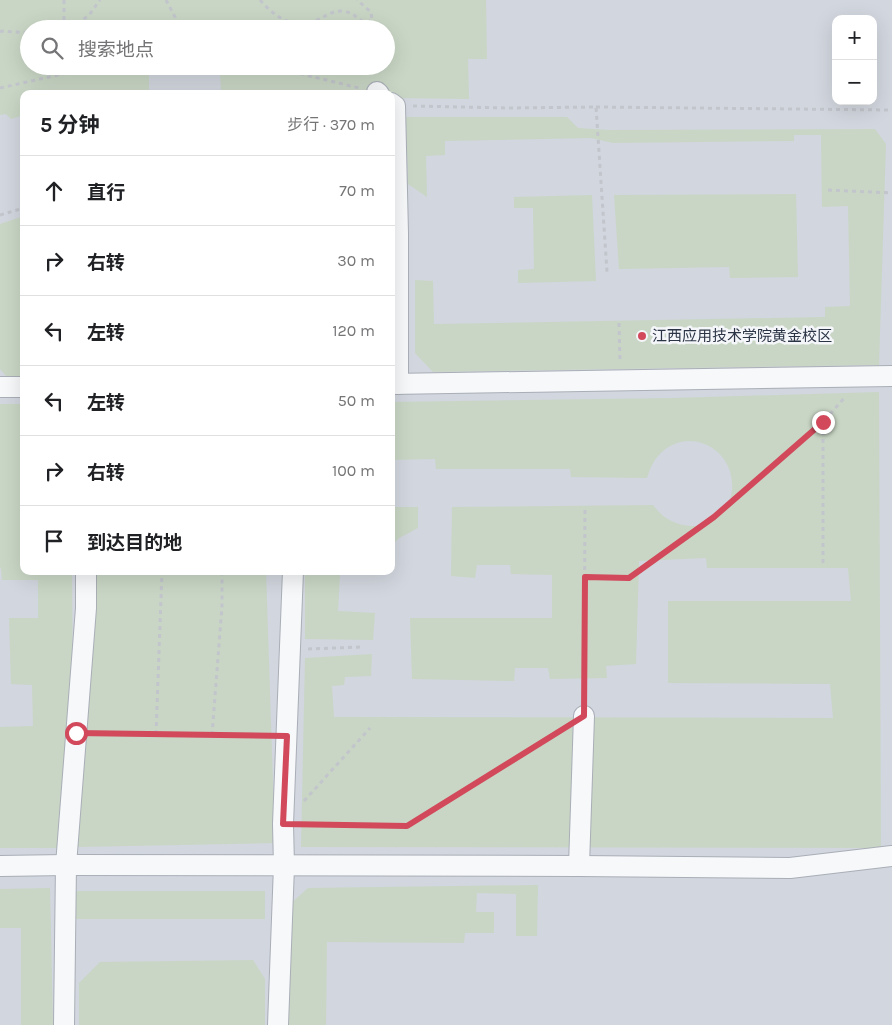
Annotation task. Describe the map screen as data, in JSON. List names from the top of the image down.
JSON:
{
  "places": ["江西应用技术学院黄金校区"],
  "page": {
    "map_buttons": ["+", "−"],
    "search": "搜索地点",
    "heading": ["5 分钟", "步行 · 370 m"],
    "list": [
      ["直行", "70 m"],
      ["右转", "30 m"],
      ["左转", "120 m"],
      ["左转", "50 m"],
      ["右转", "100 m"],
      "到达目的地"
    ]
  }
}
